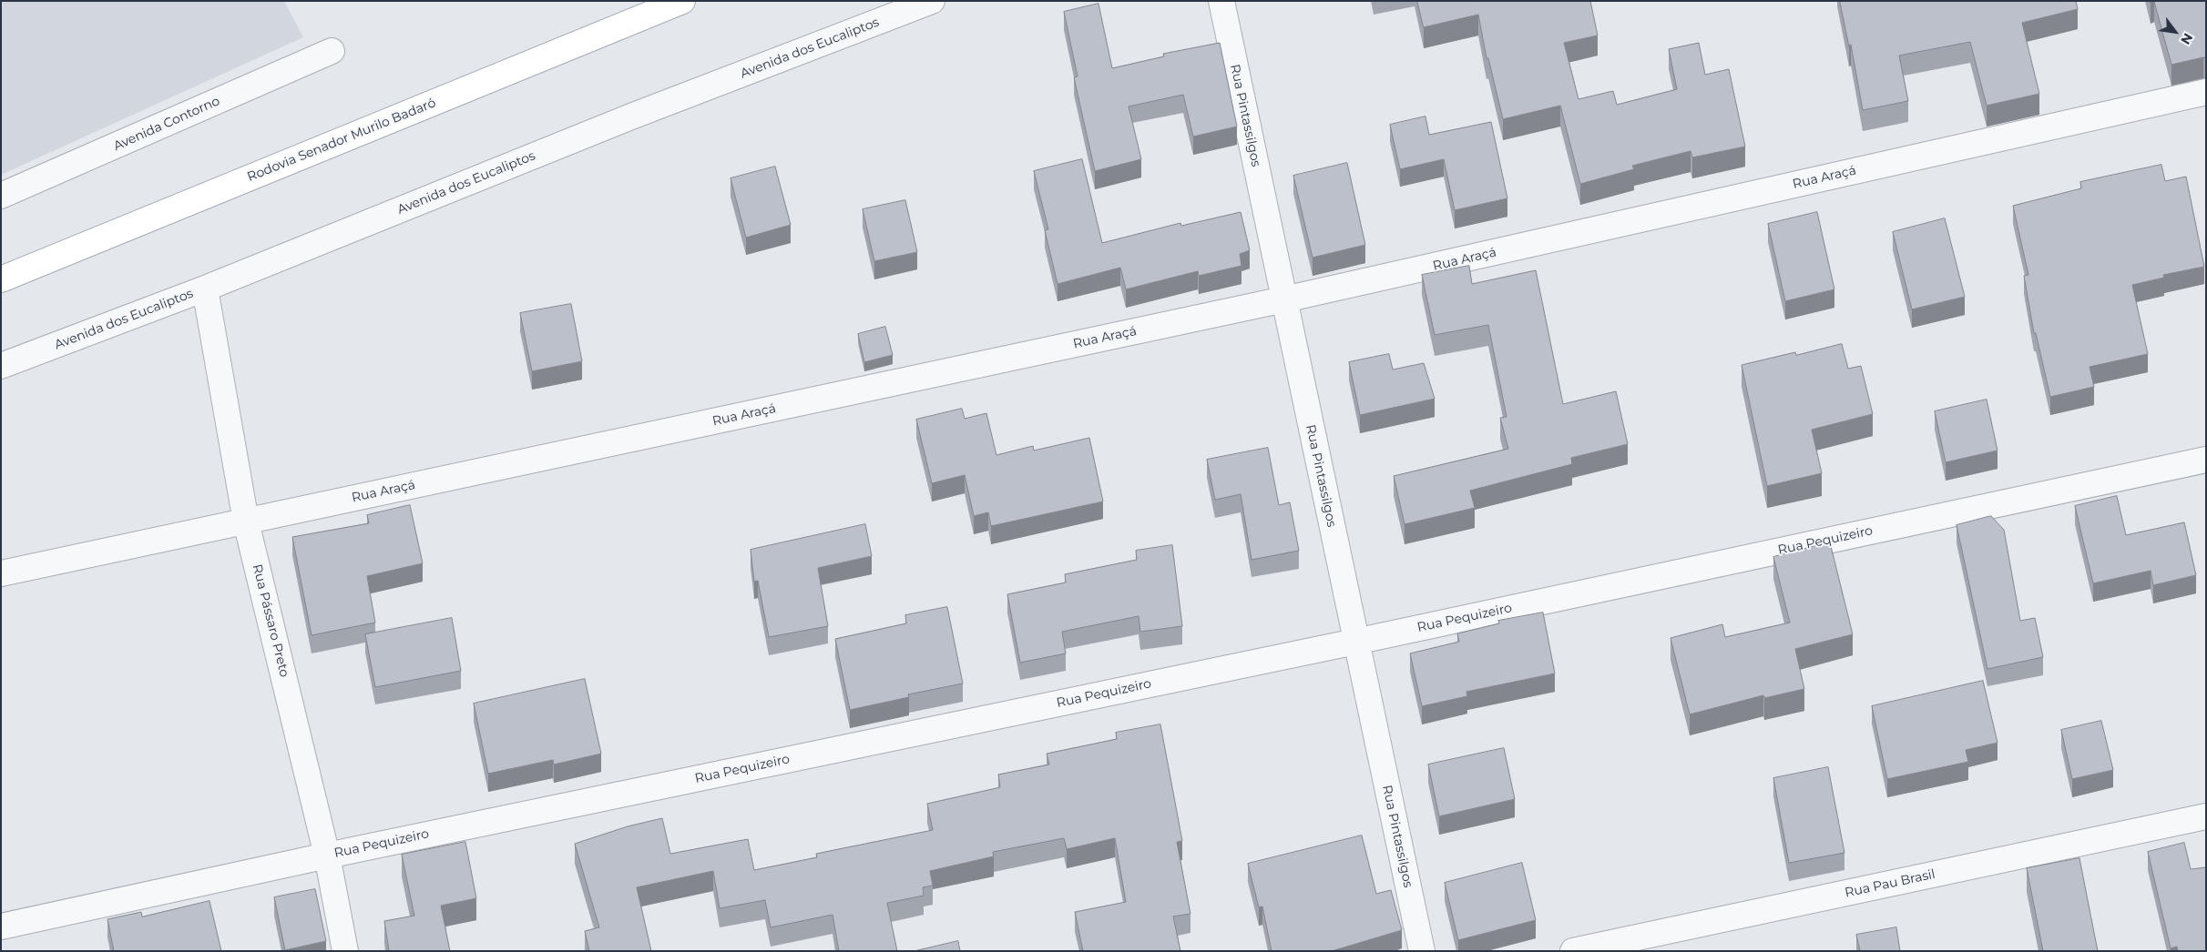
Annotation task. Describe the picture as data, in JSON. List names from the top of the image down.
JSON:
{
  "streets": {
    "main road": ["Rodovia Senador Murilo Badaró"],
    "street": [
      "Avenida dos Eucaliptos",
      "Rua Pintassilgos",
      "Avenida Contorno",
      "Rua Araçá",
      "Rua Pequizeiro",
      "Rua Pássaro Preto",
      "Rua Pau Brasil"
    ]
  },
  "crossings": [
    ["Avenida dos Eucaliptos", "Rua Pássaro Preto"],
    ["Rua Pintassilgos", "Rua Araçá"],
    ["Rua Pintassilgos", "Rua Pequizeiro"],
    ["Rua Araçá", "Rua Pássaro Preto"],
    ["Rua Pequizeiro", "Rua Pássaro Preto"]
  ],
  "north": "bottom right"
}
